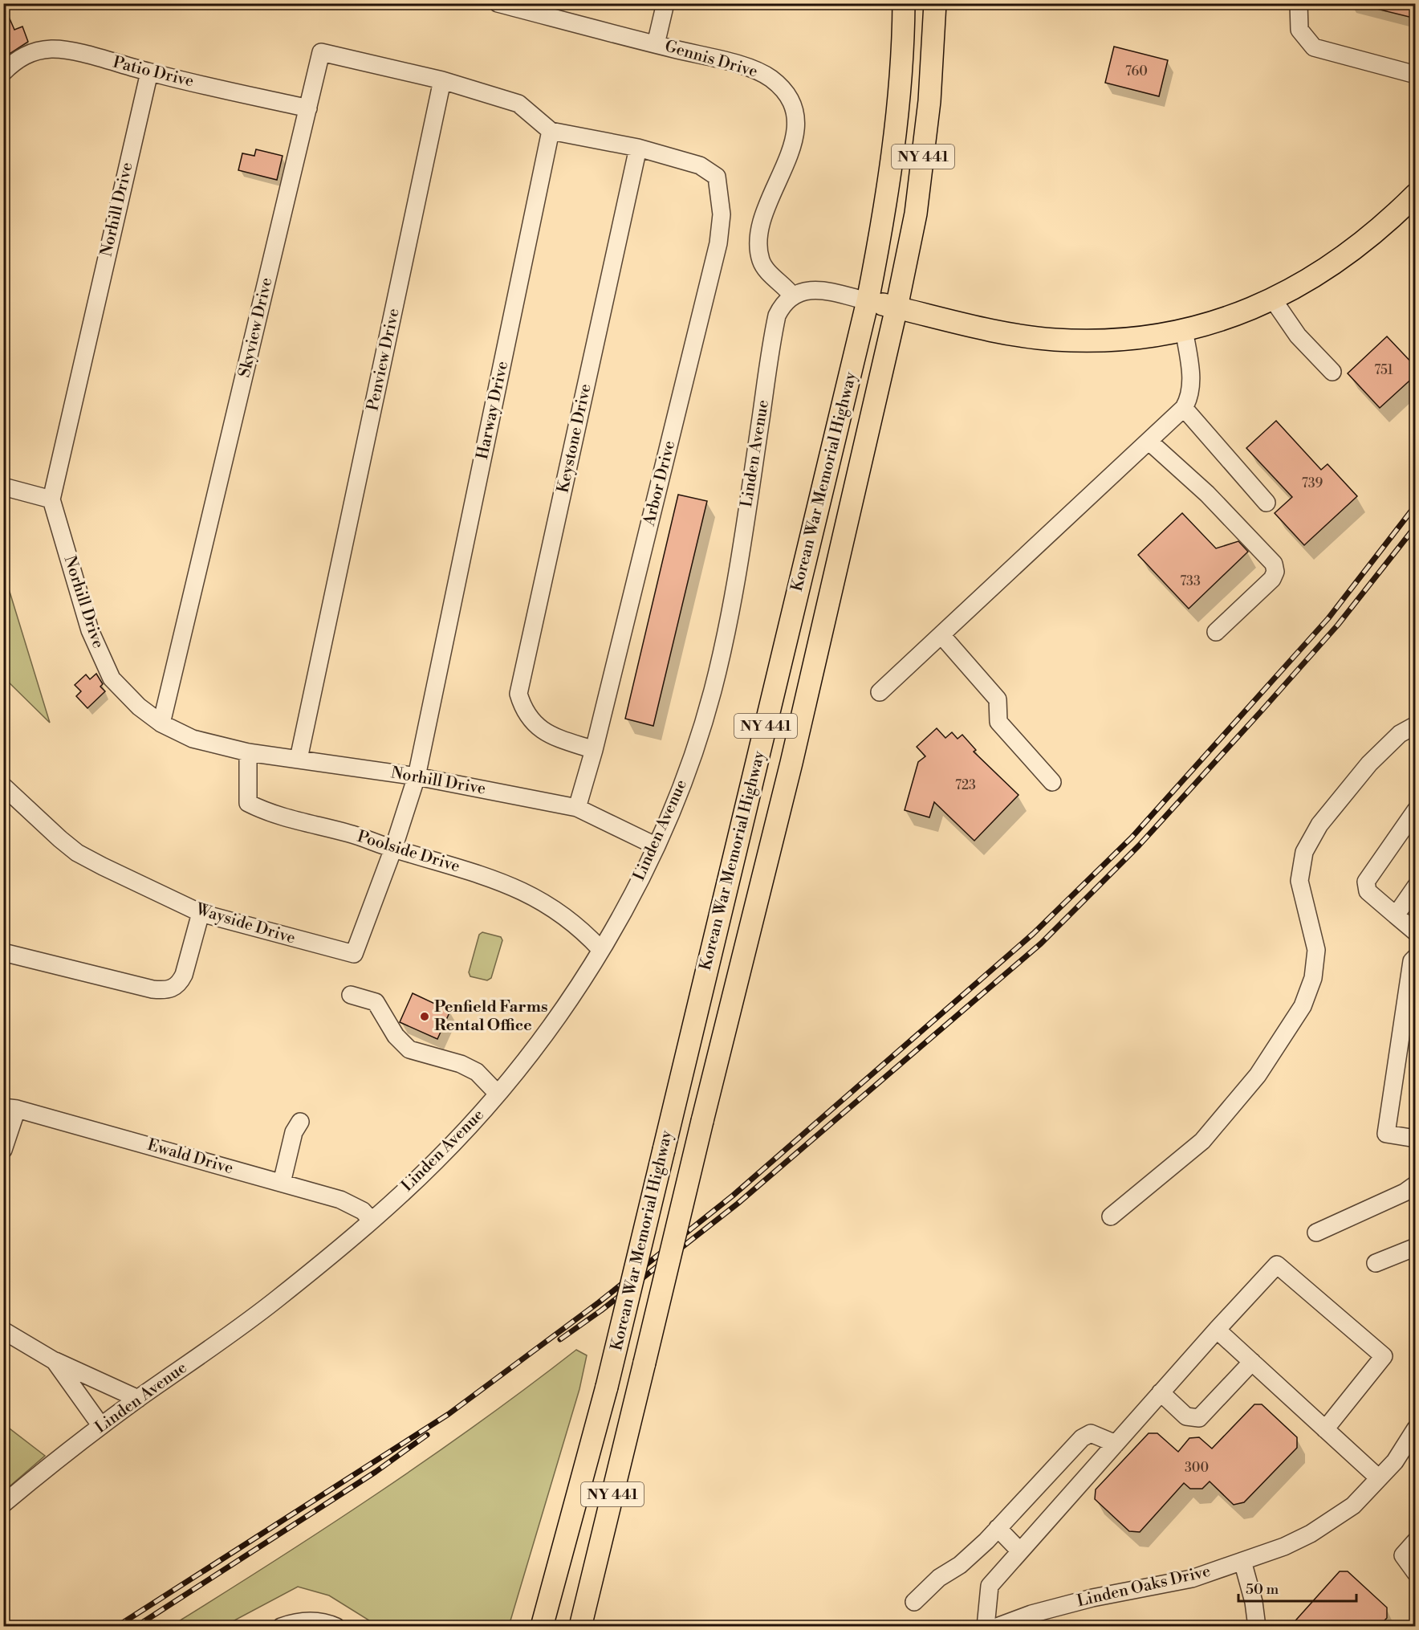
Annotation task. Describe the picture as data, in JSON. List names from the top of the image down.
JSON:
{
  "streets": {
    "main road": ["NY 441", "Korean War Memorial Highway"],
    "street": [
      "Gennis Drive",
      "Patio Drive",
      "Norhill Drive",
      "Skyview Drive",
      "Penview Drive",
      "Harway Drive",
      "Keystone Drive",
      "Linden Avenue",
      "Arbor Drive",
      "Poolside Drive",
      "Wayside Drive",
      "Ewald Drive",
      "Linden Oaks Drive"
    ]
  },
  "crossings": [
    ["Gennis Drive", "Linden Avenue"],
    ["Patio Drive", "Norhill Drive"],
    ["Patio Drive", "Skyview Drive"],
    ["Norhill Drive", "Skyview Drive"],
    ["Norhill Drive", "Penview Drive"],
    ["Norhill Drive", "Harway Drive"],
    ["Norhill Drive", "Linden Avenue"],
    ["Norhill Drive", "Arbor Drive"],
    ["Norhill Drive", "Poolside Drive"],
    ["Skyview Drive", "Penview Drive"],
    ["Harway Drive", "Poolside Drive"],
    ["Harway Drive", "Wayside Drive"],
    ["Keystone Drive", "Arbor Drive"],
    ["Linden Avenue", "Poolside Drive"],
    ["Linden Avenue", "Ewald Drive"],
    ["Poolside Drive", "Wayside Drive"]
  ],
  "places": ["Penfield Farms Rental Office"],
  "house_numbers": [
    "760",
    "751",
    "739",
    "733",
    "723",
    "300"
  ],
  "scale_bar": "50 m"
}
